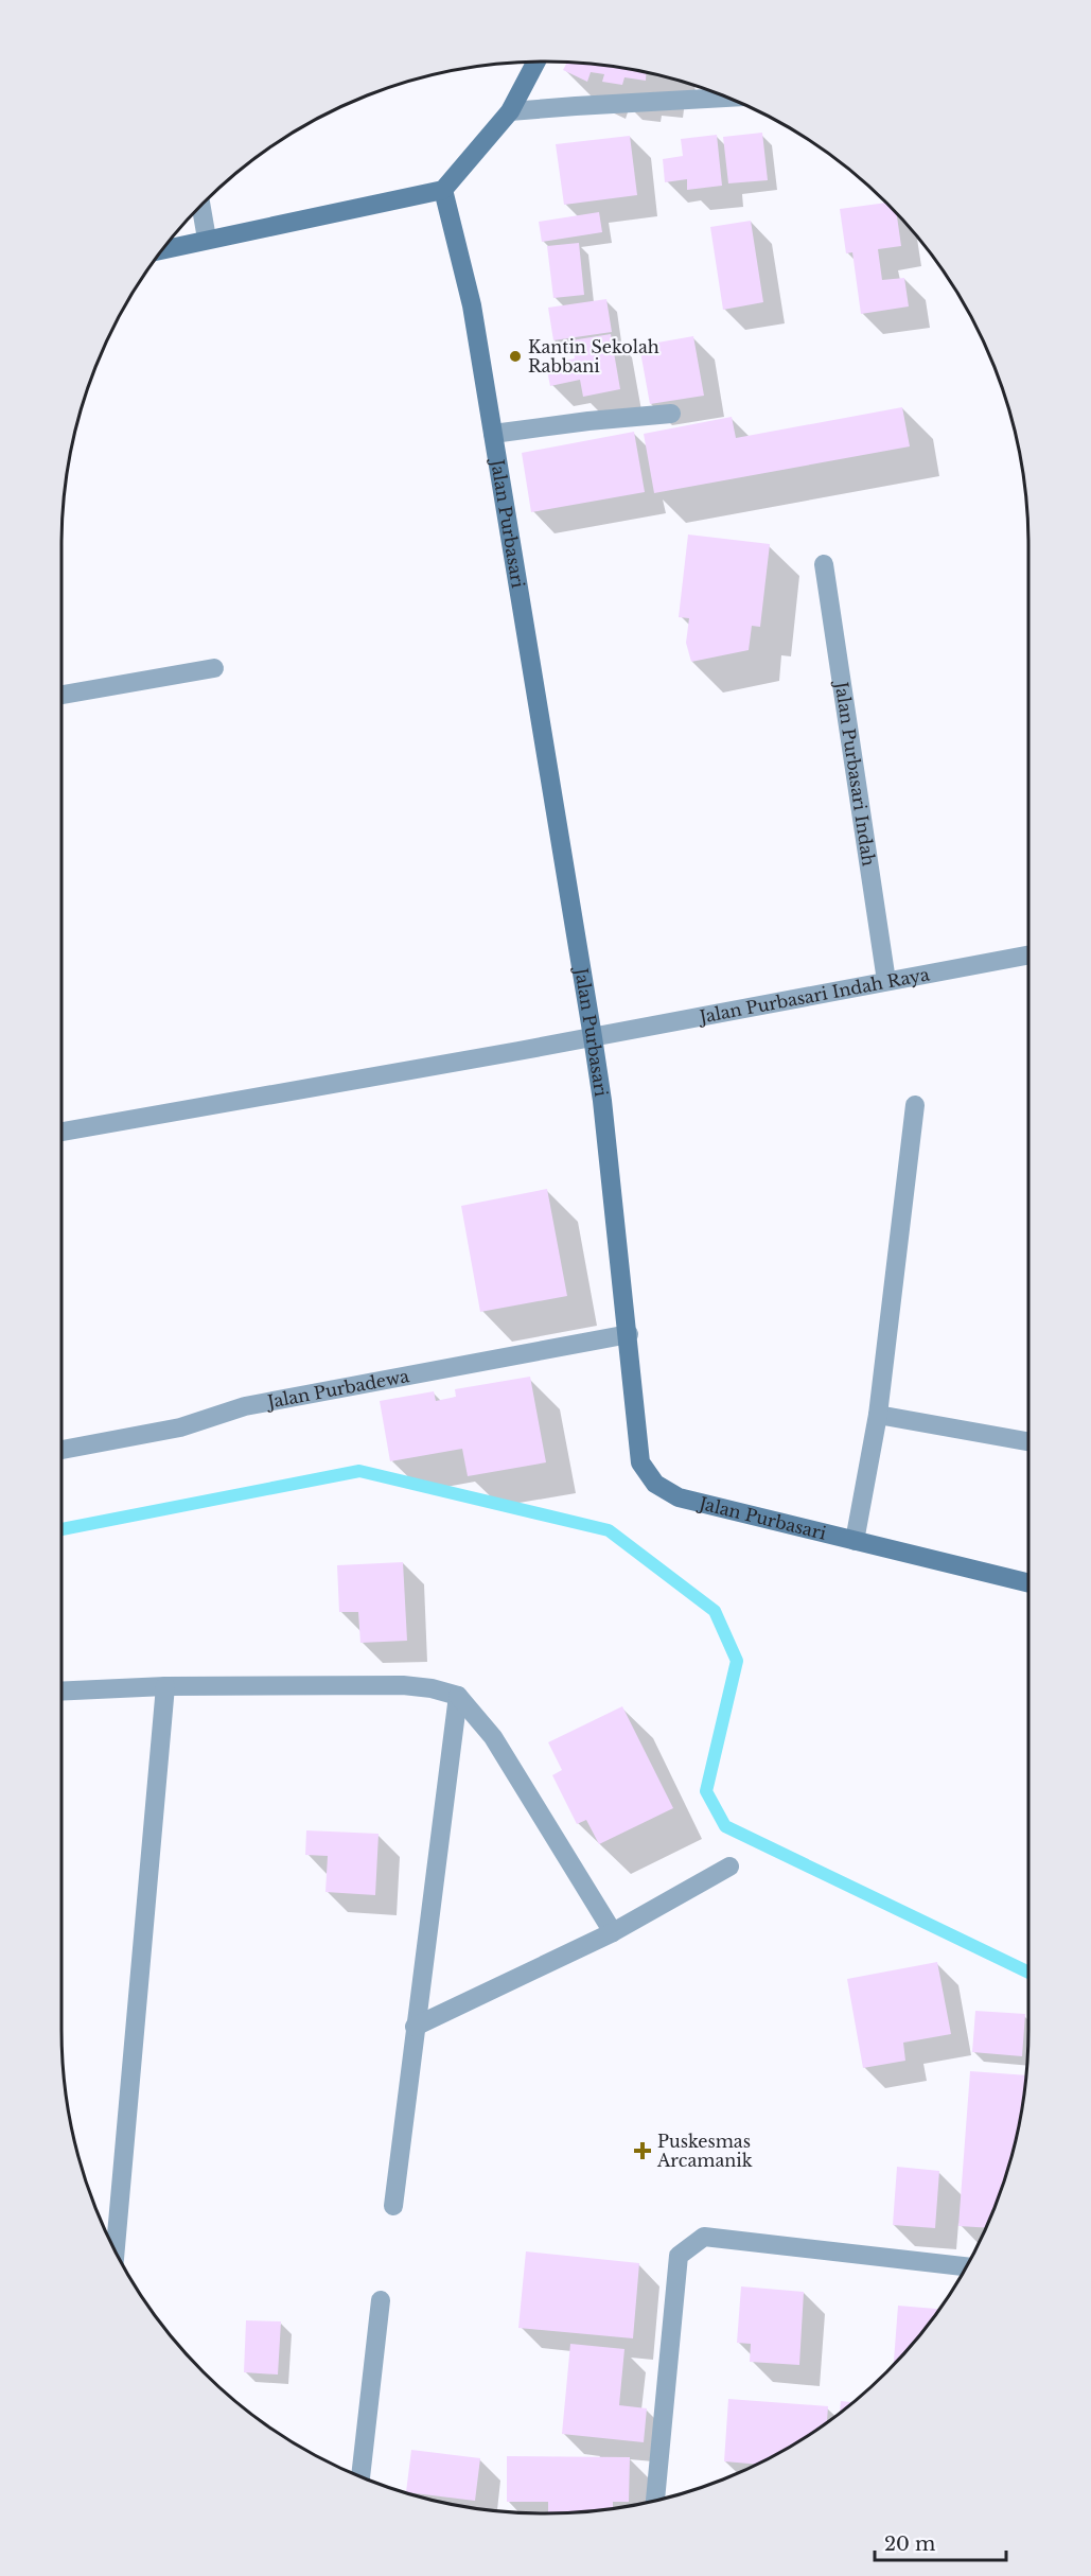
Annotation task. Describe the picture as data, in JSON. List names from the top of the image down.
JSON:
{
  "streets": {
    "street": [
      "Jalan Purbasari",
      "Jalan Purbasari Indah",
      "Jalan Purbasari Indah Raya",
      "Jalan Purbadewa"
    ]
  },
  "crossings": [
    ["Jalan Purbasari", "Jalan Purbasari Indah Raya"],
    ["Jalan Purbasari", "Jalan Purbadewa"],
    ["Jalan Purbasari Indah", "Jalan Purbasari Indah Raya"]
  ],
  "places": {
    "other": ["Kantin Sekolah Rabbani"],
    "health": ["Puskesmas Arcamanik"]
  },
  "scale_bar": "20 m"
}
